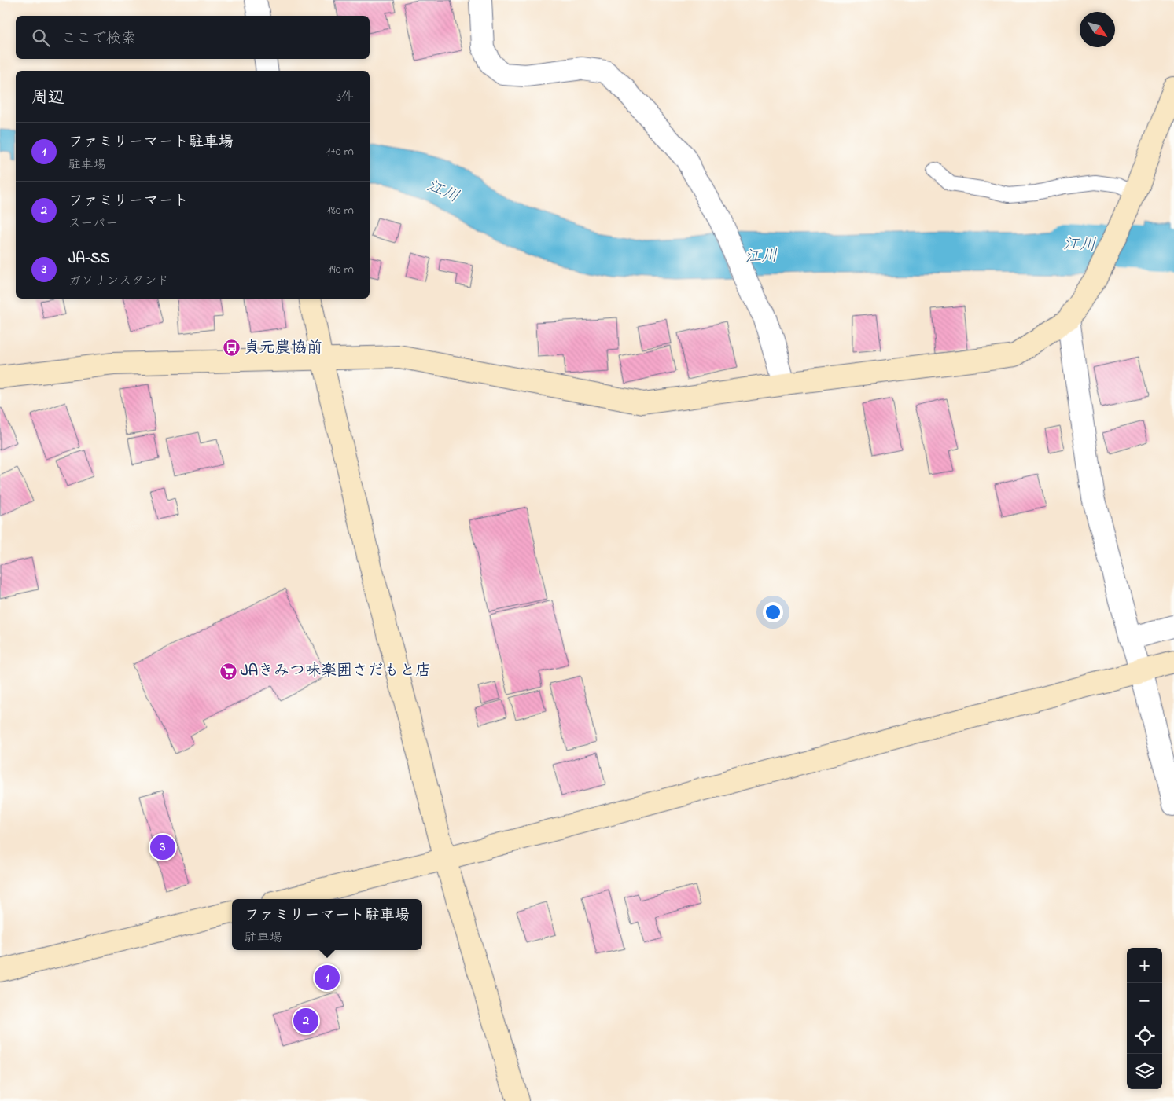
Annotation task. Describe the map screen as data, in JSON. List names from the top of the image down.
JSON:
{
  "water": ["江川"],
  "places": {
    "bus stop": ["貞元農協前"],
    "supermarket": ["JAきみつ味楽囲さだもと店"]
  },
  "north": "bottom right",
  "page": {
    "search": "ここで検索",
    "heading": ["周辺", "3件"],
    "list": [
      {
        "mark": "1",
        "name": "ファミリーマート駐車場",
        "note": "駐車場",
        "value": "170 m"
      },
      {
        "mark": "2",
        "name": "ファミリーマート",
        "note": "スーパー",
        "value": "180 m"
      },
      {
        "mark": "3",
        "name": "JA-SS",
        "note": "ガソリンスタンド",
        "value": "190 m"
      }
    ],
    "pins": ["3", "1", "2"],
    "popup": ["ファミリーマート駐車場", "駐車場"],
    "map_buttons": ["+", "−"]
  }
}
